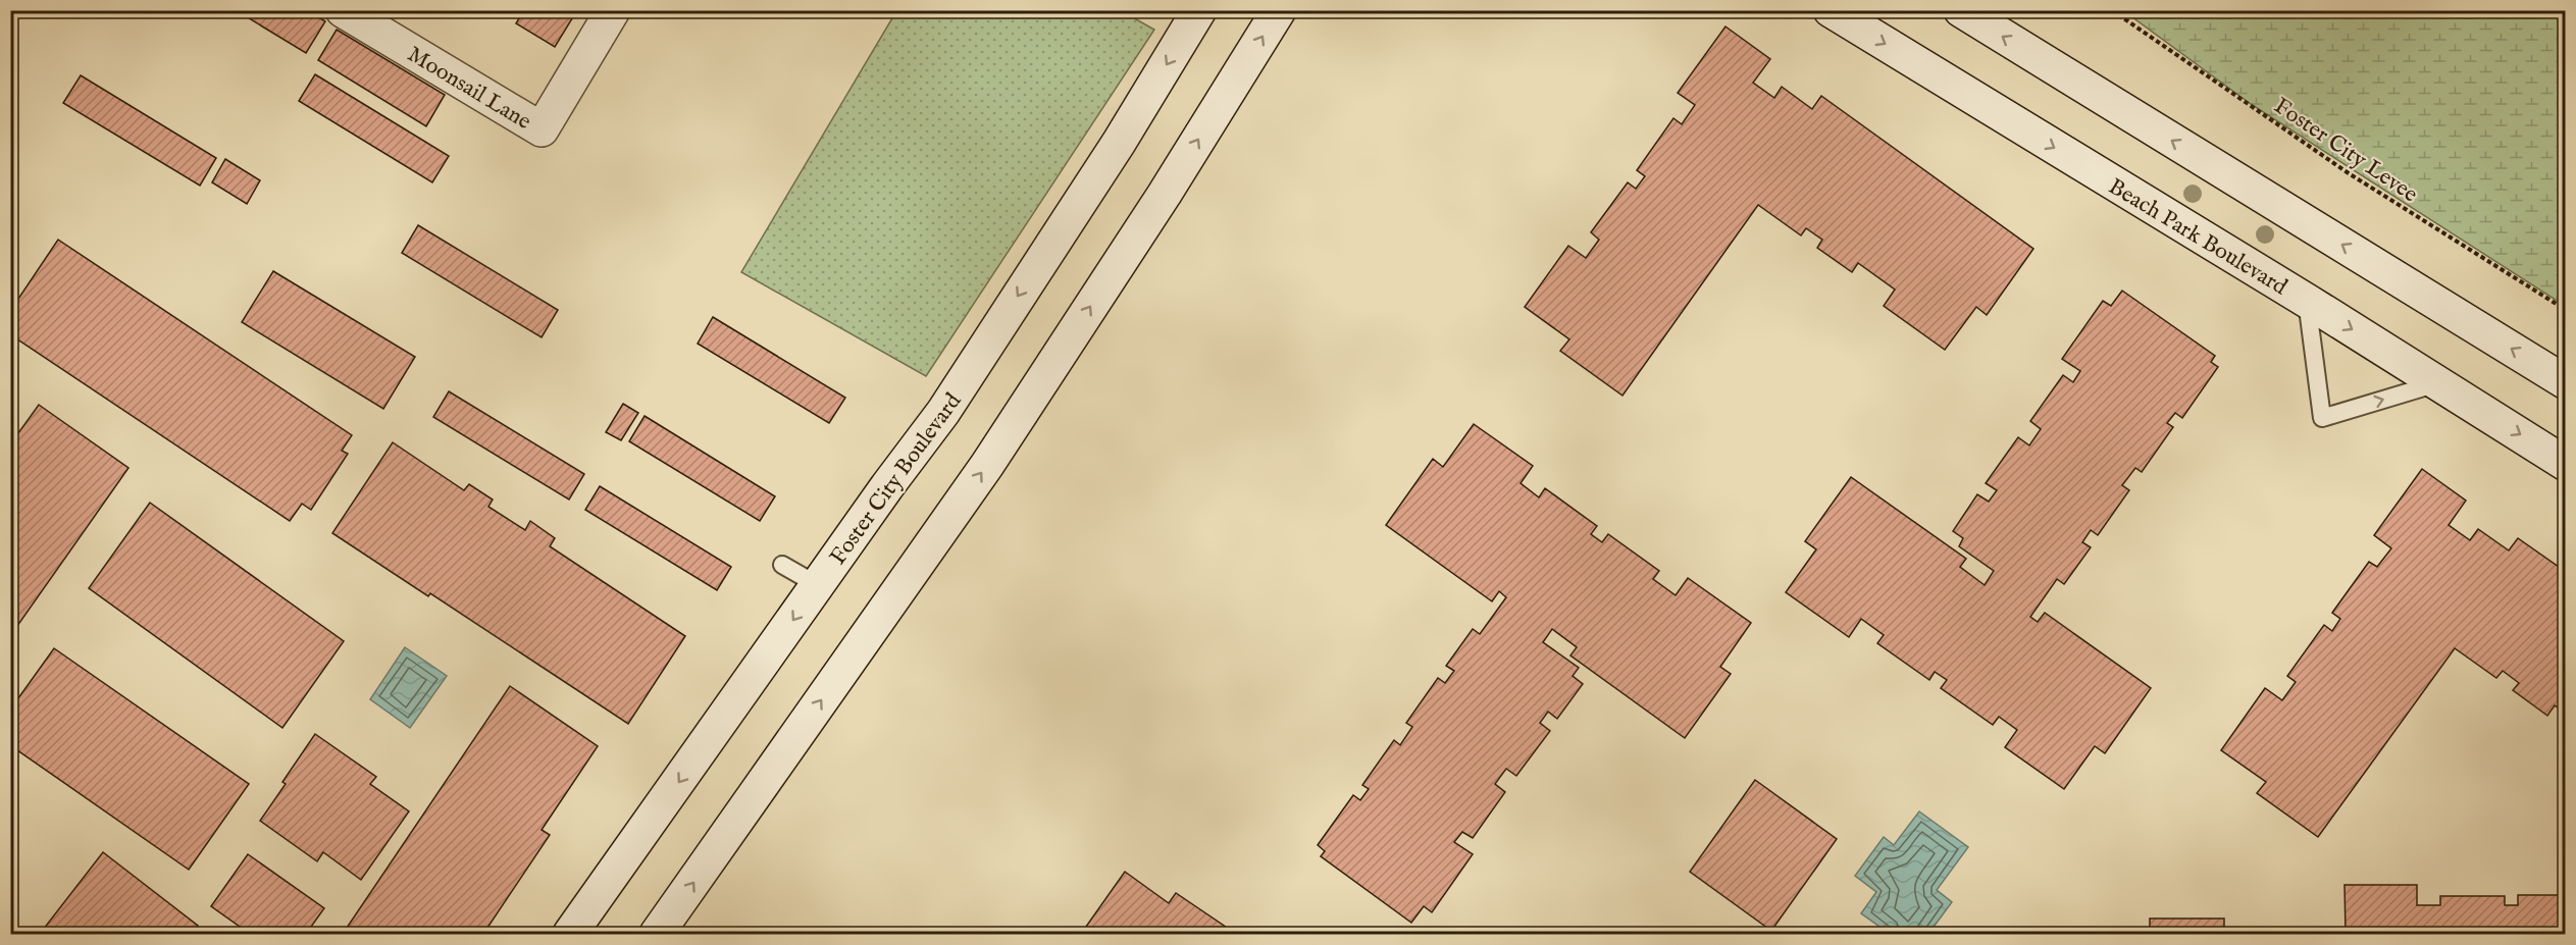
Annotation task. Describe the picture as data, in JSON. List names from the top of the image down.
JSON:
{
  "streets": {
    "main road": ["Moonsail Lane", "Beach Park Boulevard", "Foster City Boulevard"],
    "path": ["Foster City Levee"]
  }
}
